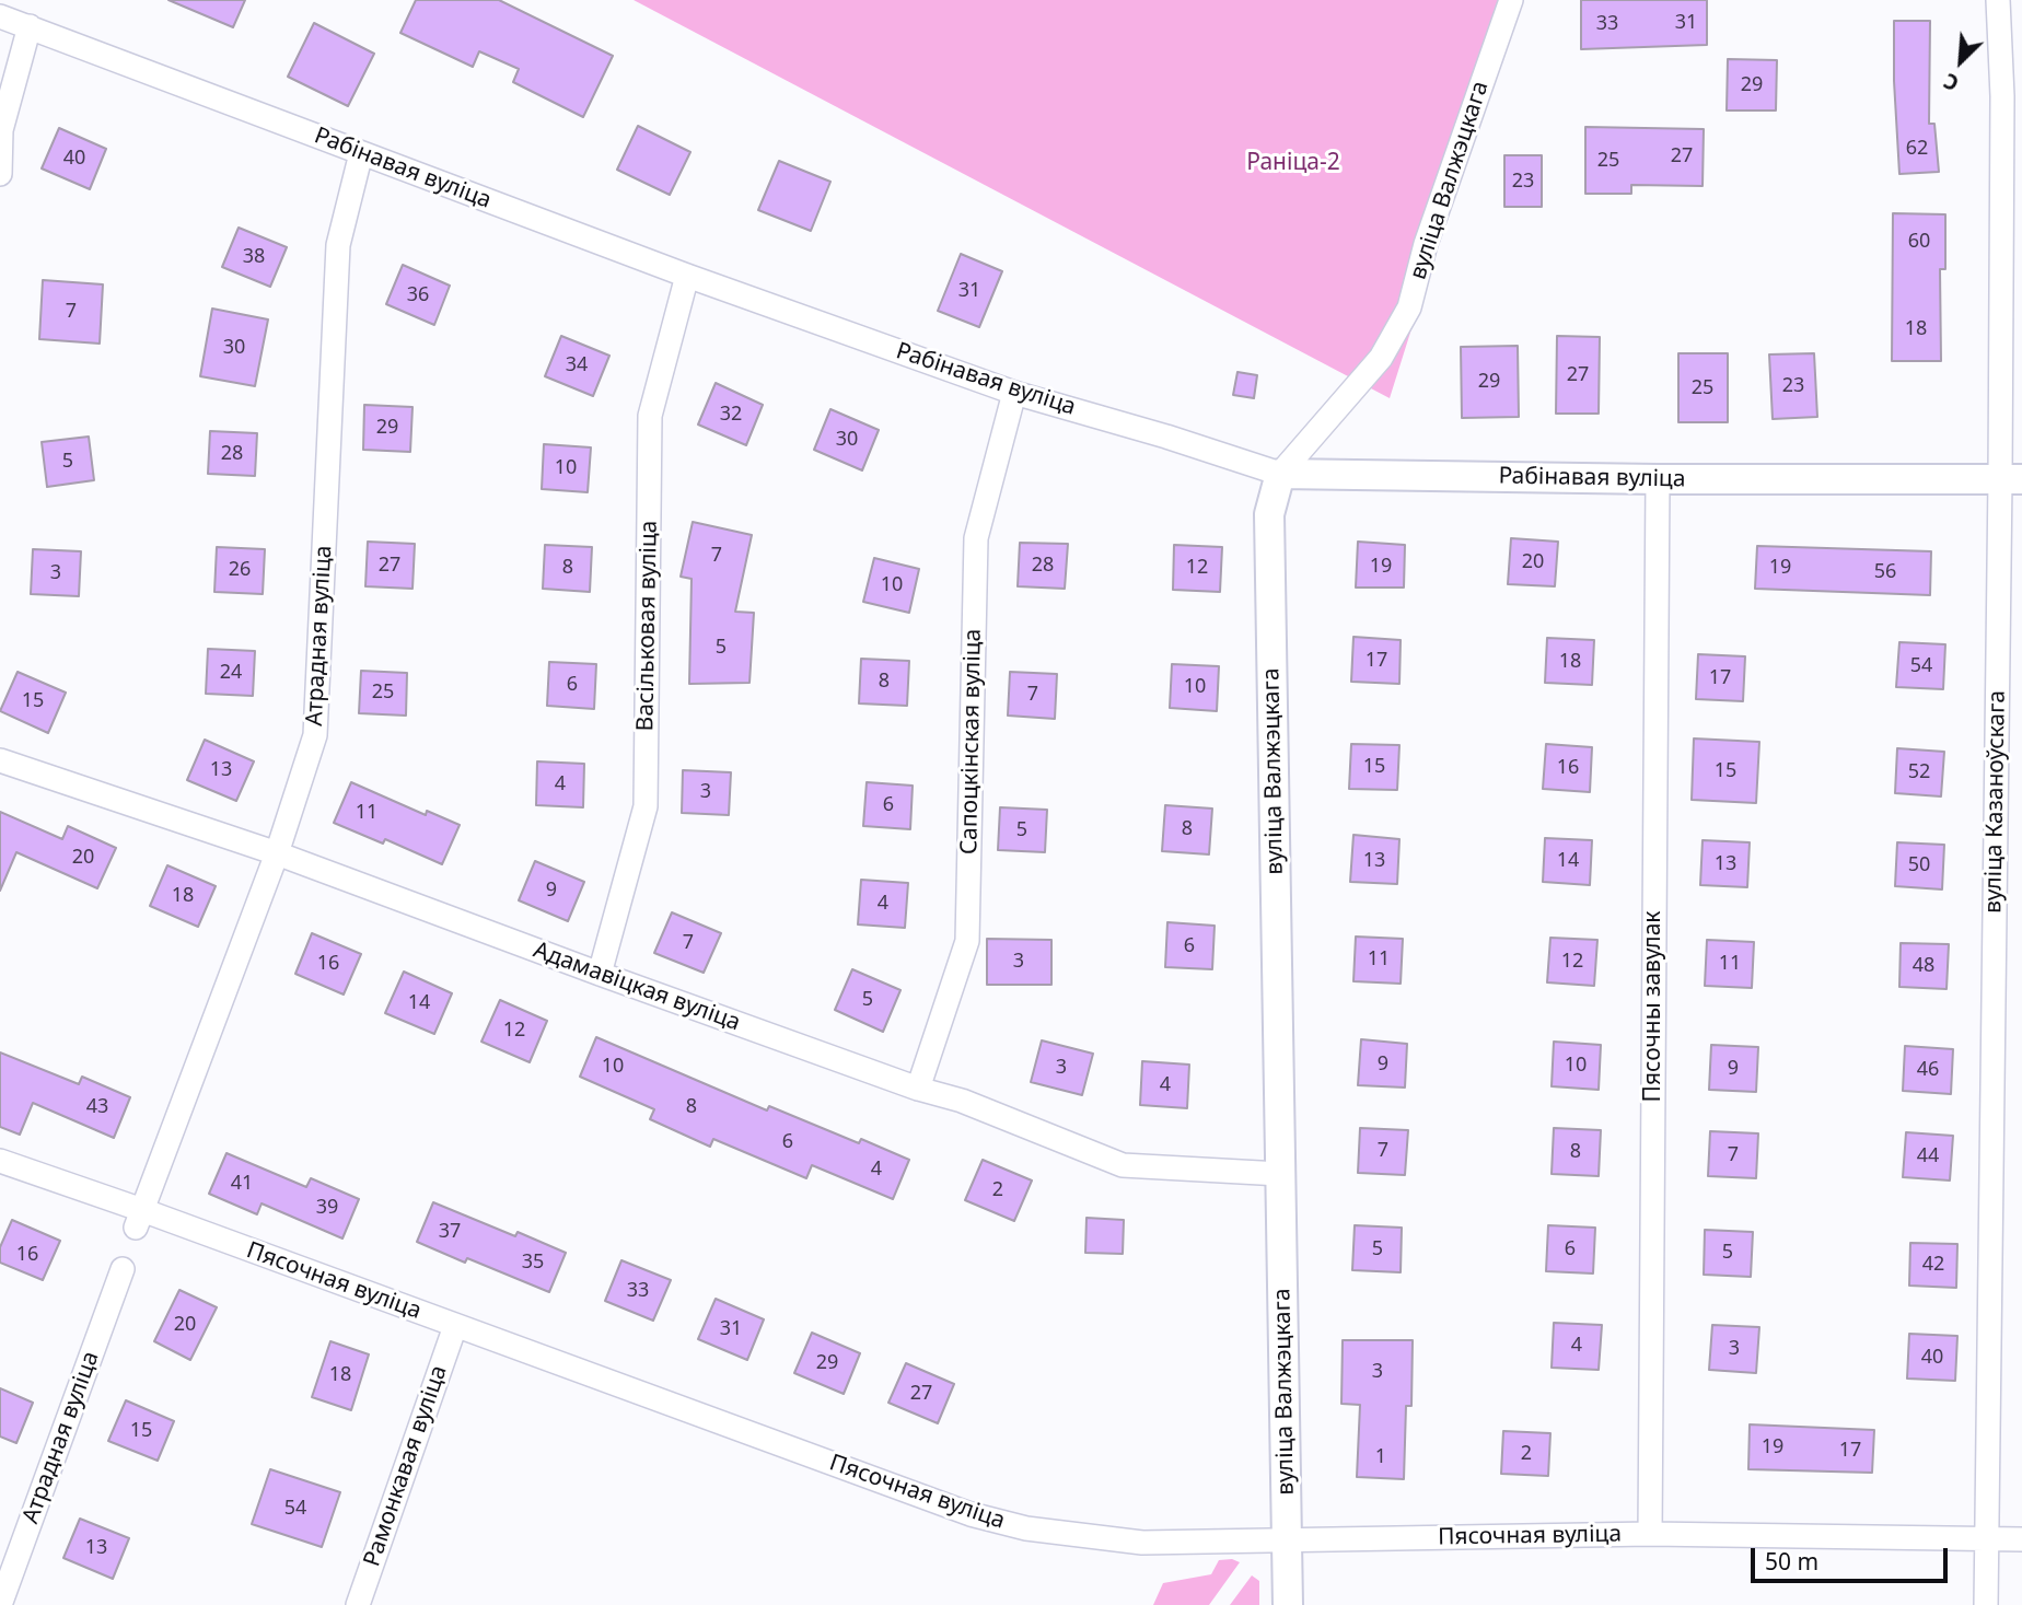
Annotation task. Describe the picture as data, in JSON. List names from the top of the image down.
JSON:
{
  "streets": {
    "street": [
      "Рабінавая вуліца",
      "вуліца Валжэцкага",
      "Васільковая вуліца",
      "Атрадная вуліца",
      "Сапоцкінская вуліца",
      "вуліца Казаноўскага",
      "Адамавіцкая вуліца",
      "Пясочны завулак",
      "Пясочная вуліца",
      "Рамонкавая вуліца"
    ]
  },
  "crossings": [
    ["Рабінавая вуліца", "вуліца Валжэцкага"],
    ["Рабінавая вуліца", "Васільковая вуліца"],
    ["Рабінавая вуліца", "Атрадная вуліца"],
    ["Рабінавая вуліца", "Сапоцкінская вуліца"],
    ["Рабінавая вуліца", "вуліца Казаноўскага"],
    ["Рабінавая вуліца", "Пясочны завулак"],
    ["вуліца Валжэцкага", "Адамавіцкая вуліца"],
    ["вуліца Валжэцкага", "Пясочная вуліца"],
    ["Васільковая вуліца", "Адамавіцкая вуліца"],
    ["Атрадная вуліца", "Адамавіцкая вуліца"],
    ["Атрадная вуліца", "Пясочная вуліца"],
    ["Сапоцкінская вуліца", "Адамавіцкая вуліца"],
    ["вуліца Казаноўскага", "Пясочная вуліца"],
    ["Пясочны завулак", "Пясочная вуліца"],
    ["Пясочная вуліца", "Рамонкавая вуліца"]
  ],
  "parks": ["Раніца-2"],
  "house_numbers": [
    "31",
    "33",
    "29",
    "62",
    "27",
    "40",
    "25",
    "23",
    "60",
    "38",
    "31",
    "36",
    "7",
    "18",
    "30",
    "34",
    "27",
    "29",
    "23",
    "25",
    "32",
    "29",
    "30",
    "28",
    "5",
    "10",
    "7",
    "20",
    "27",
    "28",
    "19",
    "8",
    "12",
    "19",
    "26",
    "56",
    "3",
    "10",
    "5",
    "17",
    "18",
    "54",
    "24",
    "17",
    "8",
    "6",
    "10",
    "25",
    "7",
    "15",
    "15",
    "16",
    "13",
    "15",
    "52",
    "4",
    "3",
    "6",
    "11",
    "8",
    "5",
    "20",
    "13",
    "14",
    "13",
    "50",
    "9",
    "18",
    "4",
    "7",
    "6",
    "11",
    "3",
    "12",
    "16",
    "11",
    "48",
    "5",
    "14",
    "12",
    "9",
    "10",
    "10",
    "3",
    "9",
    "46",
    "4",
    "43",
    "8",
    "6",
    "7",
    "8",
    "7",
    "44",
    "4",
    "41",
    "2",
    "39",
    "37",
    "5",
    "6",
    "5",
    "16",
    "35",
    "42",
    "33",
    "20",
    "31",
    "4",
    "3",
    "40",
    "29",
    "3",
    "18",
    "27",
    "15",
    "19",
    "17",
    "2",
    "1",
    "54",
    "13"
  ],
  "scale_bar": "50 m",
  "north": "bottom left"
}
